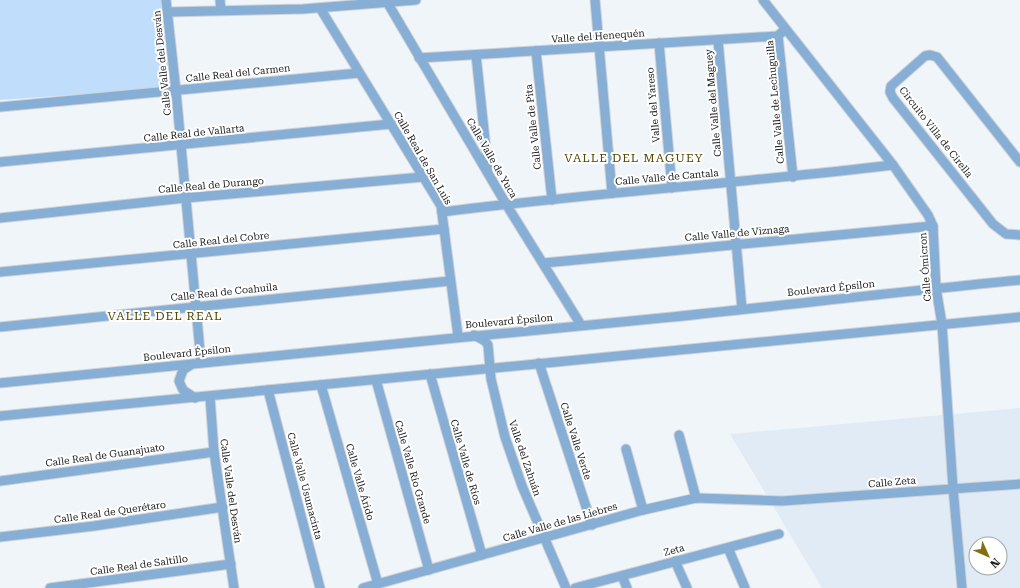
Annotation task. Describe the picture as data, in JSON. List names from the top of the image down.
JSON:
{
  "streets": {
    "street": [
      "Valle del Henequén",
      "Calle Valle del Desván",
      "Calle Real del Carmen",
      "Calle Valle de Lechuguilla",
      "Calle Valle del Maguey",
      "Valle del Yareso",
      "Calle Valle de Pita",
      "Circuito Villa de Cirella",
      "Calle Real de Vallarta",
      "Calle Real de San Luis",
      "Calle Valle de Yuca",
      "Calle Valle de Cantala",
      "Calle Real de Durango",
      "Calle Valle de Viznaga",
      "Calle Real del Cobre",
      "Calle Ómicron",
      "Boulevard Épsilon",
      "Calle Real de Coahuila",
      "Calle Valle Verde",
      "Calle Real de Guanajuato",
      "Valle del Zahuán",
      "Calle Valle de Ríos",
      "Calle Valle Río Grande",
      "Calle Valle Árido",
      "Calle Zeta",
      "Calle Valle Usumacinta",
      "Calle Real de Querétaro",
      "Calle Valle de las Liebres",
      "Zeta",
      "Calle Real de Saltillo"
    ]
  },
  "crossings": [
    ["Valle del Henequén", "Calle Valle de Lechuguilla"],
    ["Valle del Henequén", "Calle Valle del Maguey"],
    ["Valle del Henequén", "Valle del Yareso"],
    ["Valle del Henequén", "Calle Valle de Pita"],
    ["Valle del Henequén", "Calle Valle de Yuca"],
    ["Calle Valle del Desván", "Calle Real del Carmen"],
    ["Calle Valle del Desván", "Calle Real de Vallarta"],
    ["Calle Valle del Desván", "Calle Real de Durango"],
    ["Calle Valle del Desván", "Calle Real del Cobre"],
    ["Calle Valle del Desván", "Boulevard Épsilon"],
    ["Calle Valle del Desván", "Calle Real de Coahuila"],
    ["Calle Valle del Desván", "Calle Real de Guanajuato"],
    ["Calle Valle del Desván", "Calle Real de Querétaro"],
    ["Calle Valle del Desván", "Calle Real de Saltillo"],
    ["Calle Real del Carmen", "Calle Real de San Luis"],
    ["Calle Valle de Lechuguilla", "Calle Valle de Cantala"],
    ["Calle Valle de Lechuguilla", "Calle Ómicron"],
    ["Calle Valle del Maguey", "Calle Valle de Cantala"],
    ["Calle Valle del Maguey", "Calle Valle de Viznaga"],
    ["Calle Valle del Maguey", "Boulevard Épsilon"],
    ["Valle del Yareso", "Calle Valle de Cantala"],
    ["Calle Valle de Pita", "Calle Valle de Cantala"],
    ["Calle Real de Vallarta", "Calle Real de San Luis"],
    ["Calle Real de San Luis", "Calle Valle de Cantala"],
    ["Calle Real de San Luis", "Calle Real de Durango"],
    ["Calle Real de San Luis", "Calle Real del Cobre"],
    ["Calle Real de San Luis", "Boulevard Épsilon"],
    ["Calle Real de San Luis", "Calle Real de Coahuila"],
    ["Calle Valle de Yuca", "Calle Valle de Cantala"],
    ["Calle Valle de Yuca", "Calle Valle de Viznaga"],
    ["Calle Valle de Yuca", "Boulevard Épsilon"],
    ["Calle Valle de Cantala", "Calle Ómicron"],
    ["Calle Valle de Viznaga", "Calle Ómicron"],
    ["Calle Ómicron", "Boulevard Épsilon"],
    ["Calle Ómicron", "Calle Zeta"],
    ["Boulevard Épsilon", "Valle del Zahuán"],
    ["Calle Valle Verde", "Calle Valle de las Liebres"],
    ["Valle del Zahuán", "Calle Valle de las Liebres"],
    ["Calle Valle de Ríos", "Calle Valle de las Liebres"],
    ["Calle Valle Río Grande", "Calle Valle de las Liebres"],
    ["Calle Valle Árido", "Calle Valle de las Liebres"],
    ["Calle Zeta", "Calle Valle de las Liebres"]
  ],
  "districts": ["VALLE DEL MAGUEY", "VALLE DEL REAL"],
  "north": "bottom right"
}
